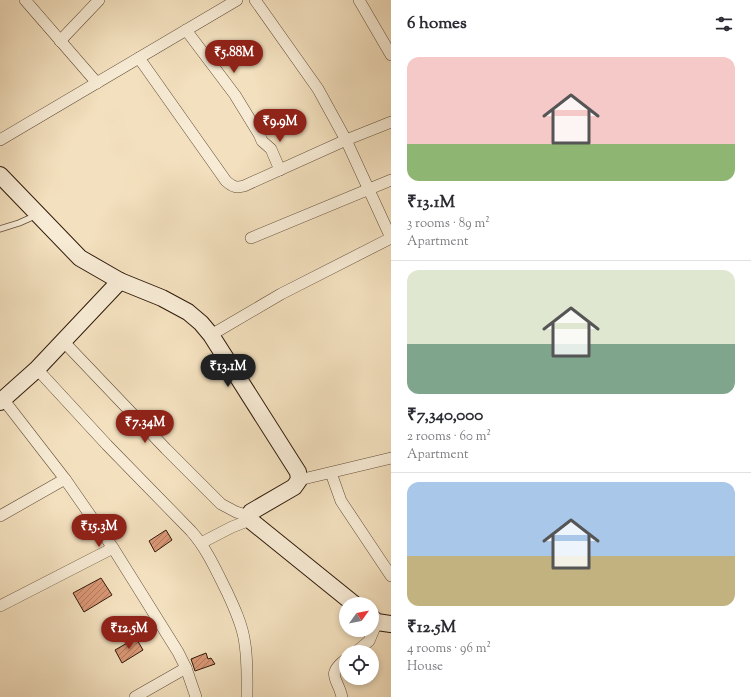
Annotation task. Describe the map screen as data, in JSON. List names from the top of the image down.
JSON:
{
  "north": "top right",
  "page": {
    "heading": "6 homes",
    "price": [
      "₹5.88M",
      "₹9.9M",
      "₹13.1M",
      "₹7.34M",
      "₹15.3M",
      "₹12.5M"
    ],
    "list": [
      {
        "name": "₹13.1M",
        "note": "3 rooms · 89 m² · Apartment"
      },
      {
        "name": "₹7,340,000",
        "note": "2 rooms · 60 m² · Apartment"
      },
      {
        "name": "₹12.5M",
        "note": "4 rooms · 96 m² · House"
      }
    ]
  }
}
